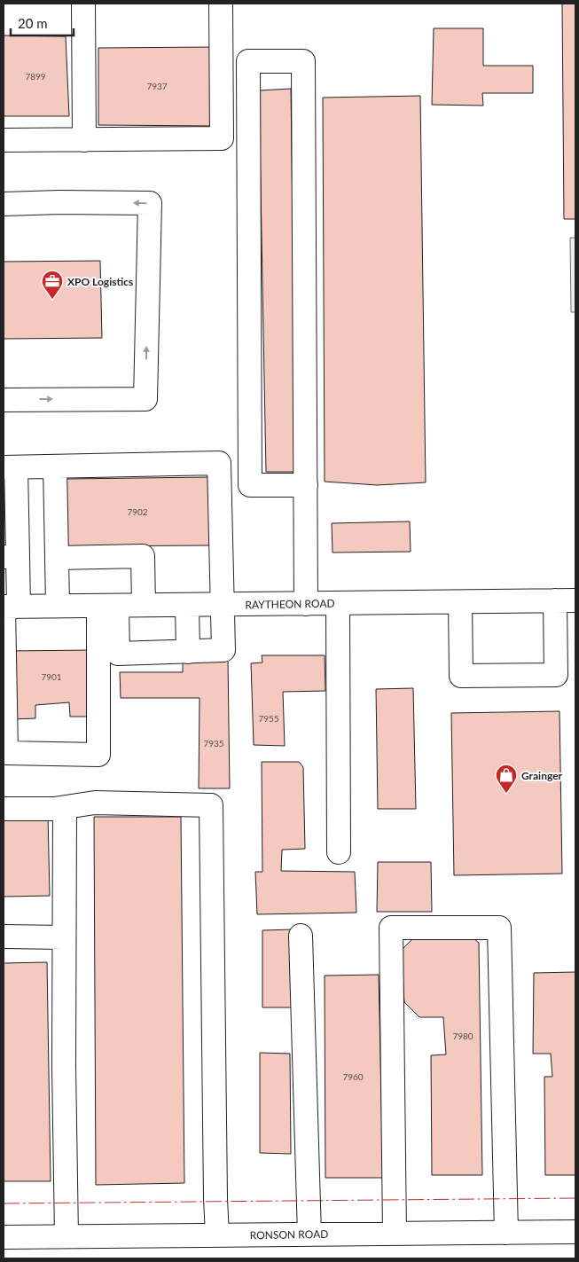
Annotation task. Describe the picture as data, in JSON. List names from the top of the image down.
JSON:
{
  "streets": {
    "street": ["RAYTHEON ROAD", "RONSON ROAD"]
  },
  "places": {
    "office": ["XPO Logistics"],
    "shop": ["Grainger"]
  },
  "house_numbers": [
    "7899",
    "7937",
    "7902",
    "7901",
    "7955",
    "7935",
    "7980",
    "7960"
  ],
  "scale_bar": "20 m"
}
